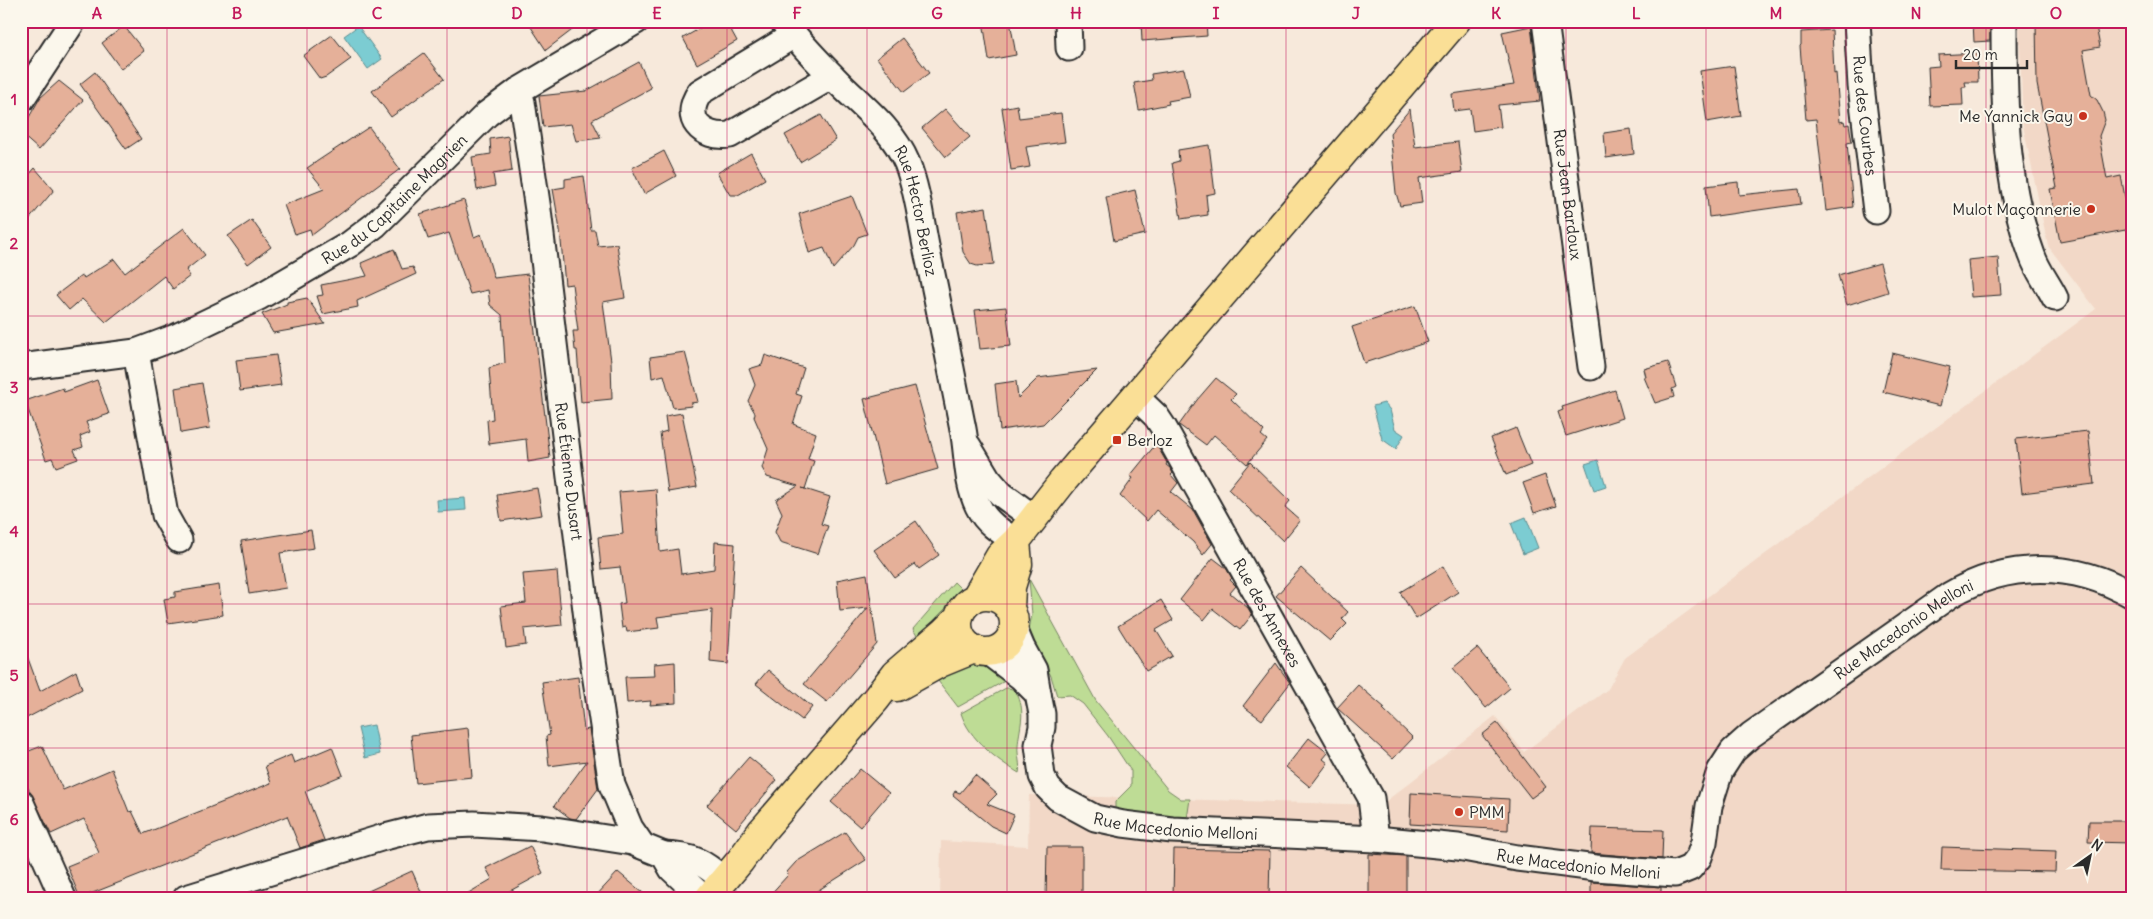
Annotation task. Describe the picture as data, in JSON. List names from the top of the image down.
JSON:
{
  "streets": {
    "street": [
      "Rue des Courbes",
      "Rue Jean Bardoux",
      "Rue du Capitaine Magnien",
      "Rue Hector Berlioz",
      "Rue Étienne Dusart",
      "Rue des Annexes",
      "Rue Macedonio Melloni"
    ]
  },
  "crossings": [
    ["Rue du Capitaine Magnien", "Rue Étienne Dusart"],
    ["Rue des Annexes", "Rue Macedonio Melloni"]
  ],
  "places": {
    "other": ["Me Yannick Gay", "Mulot Maçonnerie", "PMM"],
    "transit": ["Berloz"]
  },
  "scale_bar": "20 m",
  "north": "top right",
  "grid": {
    "columns": [
      "A",
      "B",
      "C",
      "D",
      "E",
      "F",
      "G",
      "H",
      "I",
      "J",
      "K",
      "L",
      "M",
      "N",
      "O"
    ],
    "rows": [
      "1",
      "2",
      "3",
      "4",
      "5",
      "6"
    ]
  }
}
